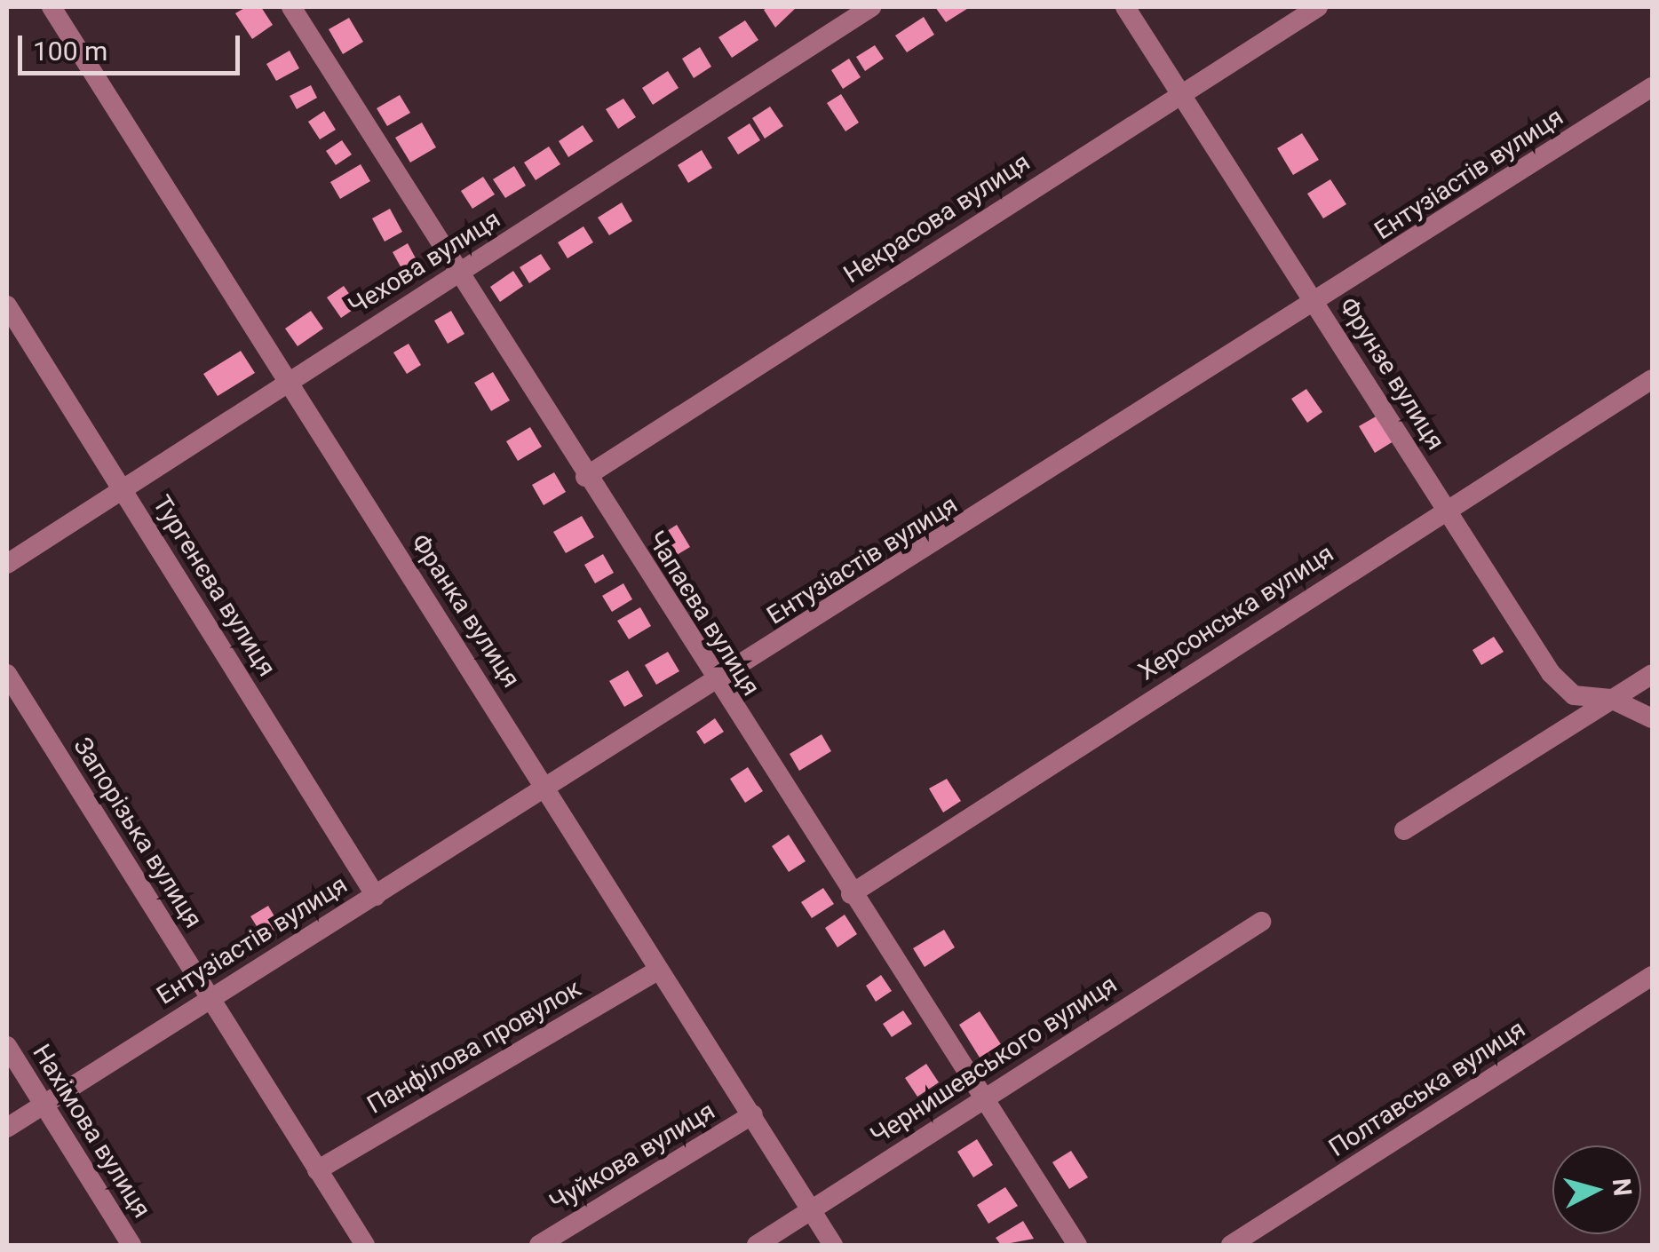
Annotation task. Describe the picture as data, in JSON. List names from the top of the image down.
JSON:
{
  "streets": {
    "street": [
      "Ентузіастів вулиця",
      "Некрасова вулиця",
      "Чехова вулиця",
      "Фрунзе вулиця",
      "Тургенєва вулиця",
      "Франка вулиця",
      "Херсонська вулиця",
      "Чапаєва вулиця",
      "Запорізька вулиця",
      "Панфілова провулок",
      "Чернишевського вулиця",
      "Полтавська вулиця",
      "Нахімова вулиця",
      "Чуйкова вулиця"
    ]
  },
  "crossings": [
    ["Ентузіастів вулиця", "Фрунзе вулиця"],
    ["Ентузіастів вулиця", "Тургенєва вулиця"],
    ["Ентузіастів вулиця", "Франка вулиця"],
    ["Ентузіастів вулиця", "Чапаєва вулиця"],
    ["Ентузіастів вулиця", "Запорізька вулиця"],
    ["Ентузіастів вулиця", "Нахімова вулиця"],
    ["Некрасова вулиця", "Фрунзе вулиця"],
    ["Некрасова вулиця", "Чапаєва вулиця"],
    ["Чехова вулиця", "Тургенєва вулиця"],
    ["Чехова вулиця", "Франка вулиця"],
    ["Чехова вулиця", "Чапаєва вулиця"],
    ["Фрунзе вулиця", "Херсонська вулиця"],
    ["Франка вулиця", "Панфілова провулок"],
    ["Франка вулиця", "Чернишевського вулиця"],
    ["Франка вулиця", "Чуйкова вулиця"],
    ["Херсонська вулиця", "Чапаєва вулиця"],
    ["Чапаєва вулиця", "Чернишевського вулиця"],
    ["Запорізька вулиця", "Панфілова провулок"]
  ],
  "scale_bar": "100 m",
  "north": "right"
}
